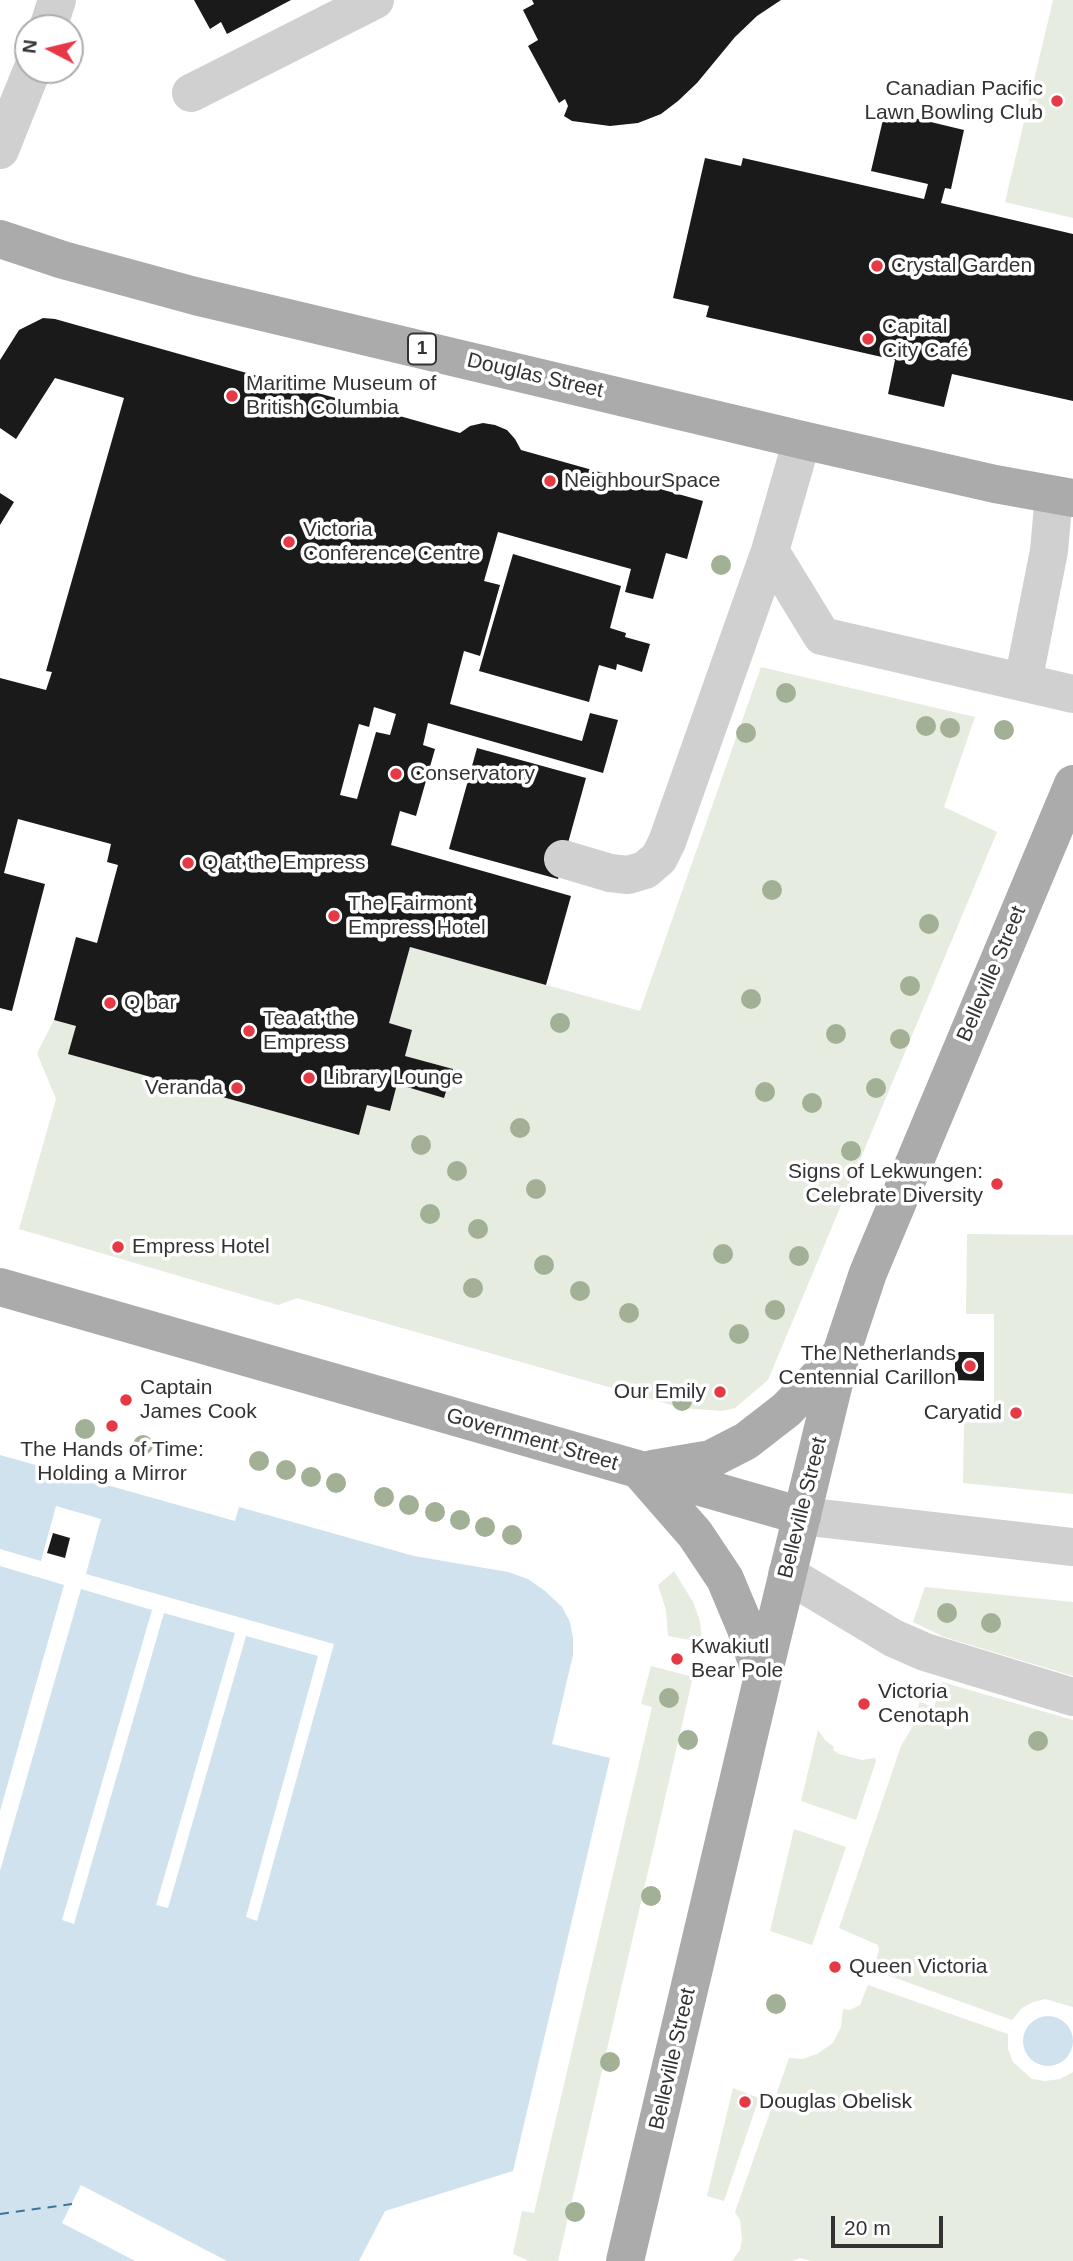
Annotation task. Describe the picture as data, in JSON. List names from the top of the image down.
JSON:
{
  "streets": {
    "main road": [
      "1",
      "Douglas Street",
      "Belleville Street",
      "Government Street"
    ]
  },
  "crossings": [
    ["Belleville Street", "Government Street"]
  ],
  "places": [
    "Canadian Pacific Lawn Bowling Club",
    "Crystal Garden",
    "Capital City Café",
    "Maritime Museum of British Columbia",
    "NeighbourSpace",
    "Victoria Conference Centre",
    "Conservatory",
    "Q at the Empress",
    "The Fairmont Empress Hotel",
    "Q bar",
    "Tea at the Empress",
    "Library Lounge",
    "Veranda",
    "Signs of Lekwungen: Celebrate Diversity",
    "Empress Hotel",
    "The Netherlands Centennial Carillon",
    "Our Emily",
    "Captain James Cook",
    "Caryatid",
    "The Hands of Time: Holding a Mirror",
    "Kwakiutl Bear Pole",
    "Victoria Cenotaph",
    "Queen Victoria",
    "Douglas Obelisk"
  ],
  "scale_bar": "20 m",
  "north": "left"
}
